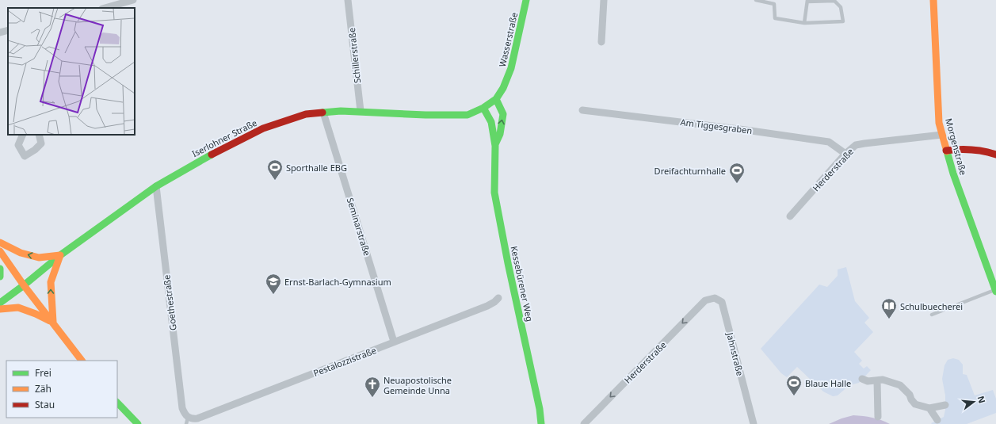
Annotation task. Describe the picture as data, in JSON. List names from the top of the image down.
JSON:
{
  "streets": {
    "main road": [
      "Wasserstraße",
      "Iserlohner Straße",
      "Morgenstraße",
      "Kessebürener Weg"
    ],
    "street": [
      "Schillerstraße",
      "Am Tiggesgraben",
      "Herderstraße",
      "Seminarstraße",
      "Goethestraße",
      "Jahnstraße",
      "Pestalozzistraße"
    ]
  },
  "crossings": [
    ["Wasserstraße", "Iserlohner Straße"],
    ["Wasserstraße", "Kessebürener Weg"],
    ["Schillerstraße", "Iserlohner Straße"],
    ["Am Tiggesgraben", "Herderstraße"],
    ["Iserlohner Straße", "Seminarstraße"],
    ["Iserlohner Straße", "Kessebürener Weg"],
    ["Iserlohner Straße", "Goethestraße"],
    ["Morgenstraße", "Herderstraße"],
    ["Herderstraße", "Jahnstraße"],
    ["Seminarstraße", "Pestalozzistraße"],
    ["Goethestraße", "Pestalozzistraße"]
  ],
  "one_way": ["Herderstraße"],
  "places": {
    "sports": ["Sporthalle EBG", "Dreifachturnhalle", "Blaue Halle"],
    "school or university": ["Ernst-Barlach-Gymnasium"],
    "library": ["Schulbuecherei"],
    "church": ["Neuapostolische Gemeinde Unna"]
  },
  "legend": ["Frei", "Zäh", "Stau"],
  "north": "right"
}
